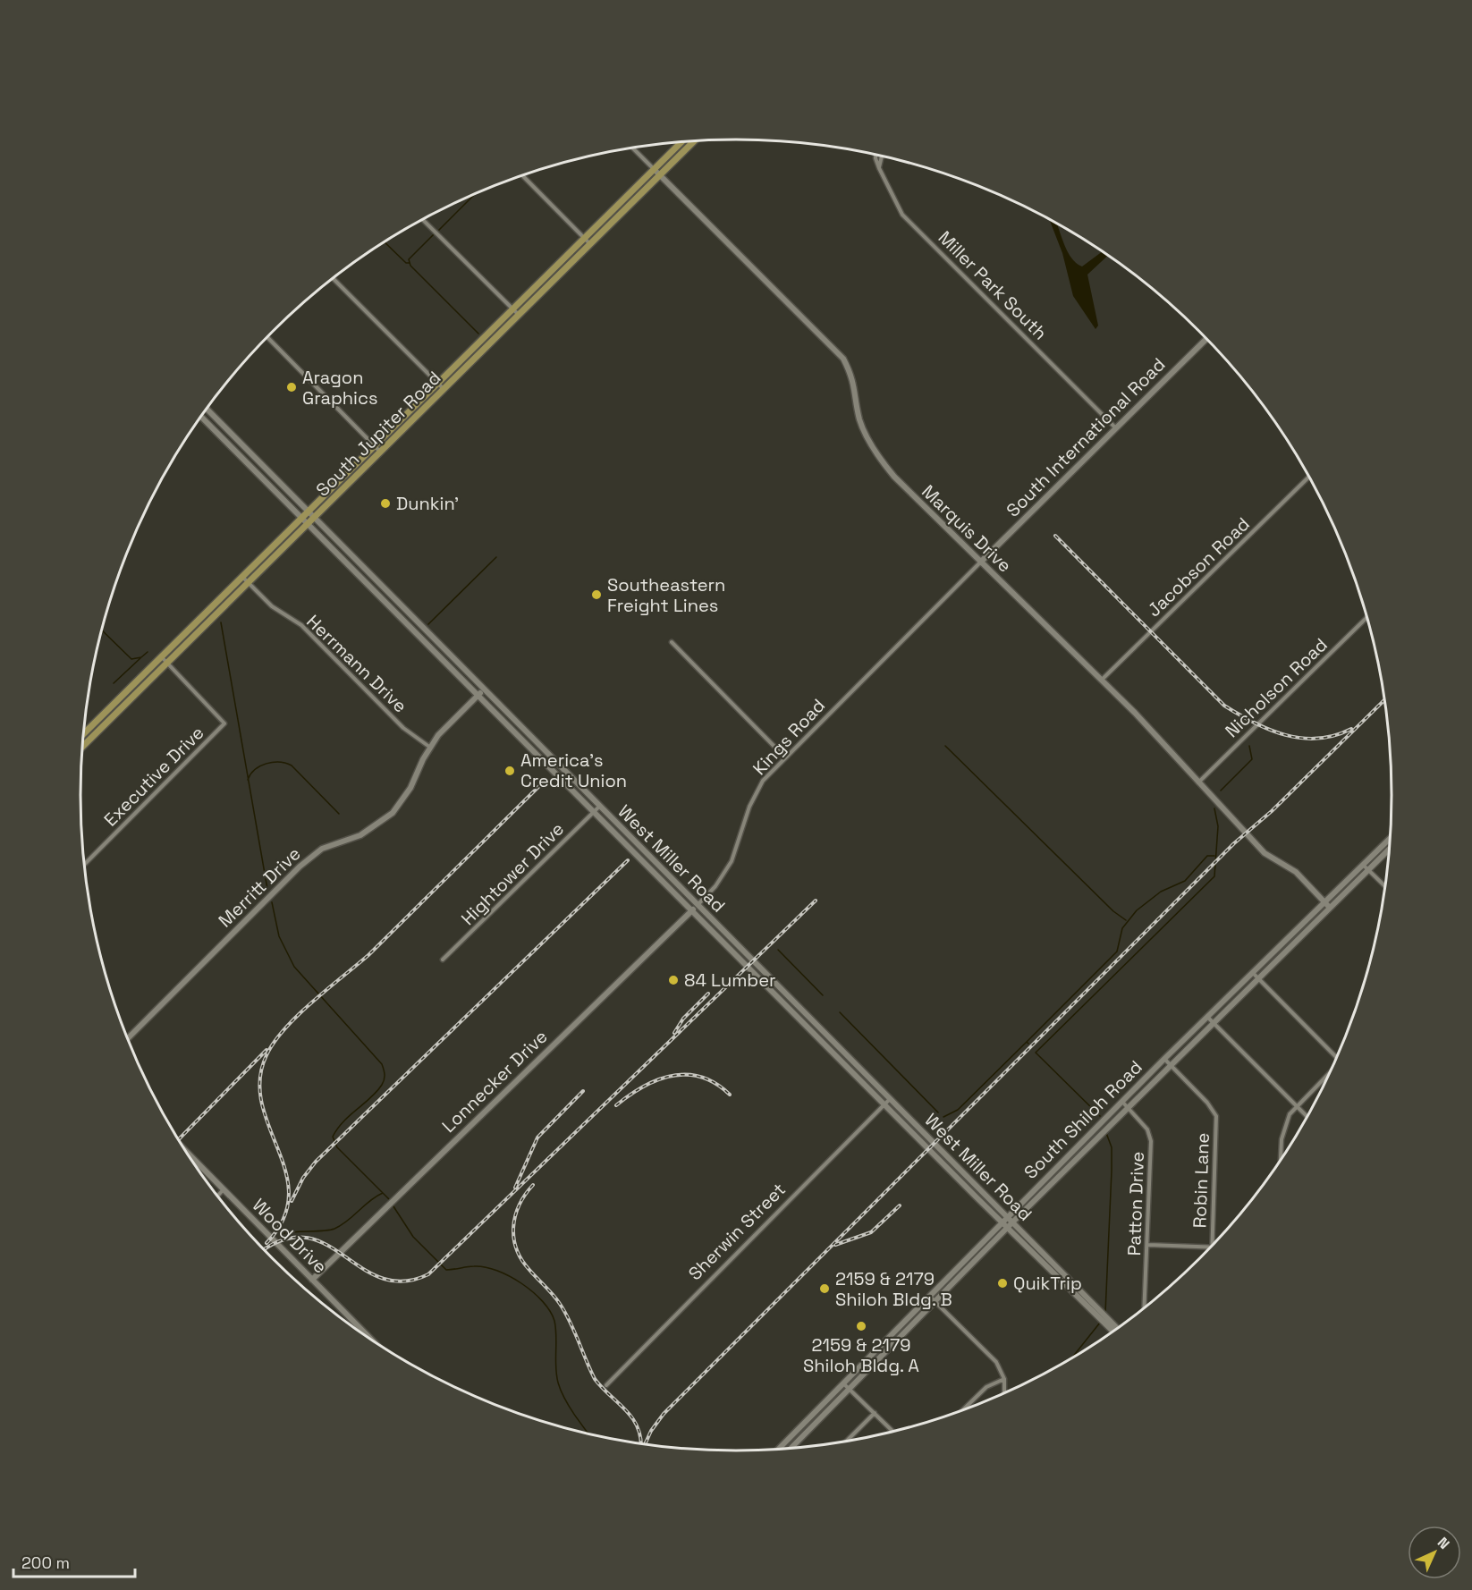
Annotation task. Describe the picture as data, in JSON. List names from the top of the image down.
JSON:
{
  "streets": {
    "main road": [
      "South Jupiter Road",
      "South International Road",
      "Marquis Drive",
      "West Miller Road",
      "Merritt Drive",
      "Lonnecker Drive",
      "South Shiloh Road",
      "Wood Drive"
    ],
    "street": [
      "Miller Park South",
      "Jacobson Road",
      "Herrmann Drive",
      "Nicholson Road",
      "Kings Road",
      "Executive Drive",
      "Hightower Drive",
      "Robin Lane",
      "Patton Drive",
      "Sherwin Street"
    ]
  },
  "crossings": [
    ["Miller Park South", "South International Road"],
    ["South Jupiter Road", "Marquis Drive"],
    ["South Jupiter Road", "Herrmann Drive"],
    ["South Jupiter Road", "Executive Drive"],
    ["South Jupiter Road", "West Miller Road"],
    ["South International Road", "Marquis Drive"],
    ["South International Road", "Kings Road"],
    ["Marquis Drive", "Jacobson Road"],
    ["Marquis Drive", "Nicholson Road"],
    ["Marquis Drive", "Kings Road"],
    ["Marquis Drive", "South Shiloh Road"],
    ["Herrmann Drive", "Merritt Drive"],
    ["Kings Road", "West Miller Road"],
    ["Kings Road", "Lonnecker Drive"],
    ["West Miller Road", "Hightower Drive"],
    ["West Miller Road", "Merritt Drive"],
    ["West Miller Road", "Lonnecker Drive"],
    ["West Miller Road", "South Shiloh Road"],
    ["West Miller Road", "Sherwin Street"],
    ["Lonnecker Drive", "Wood Drive"],
    ["South Shiloh Road", "Robin Lane"],
    ["South Shiloh Road", "Patton Drive"]
  ],
  "places": [
    "Aragon Graphics",
    "Dunkin'",
    "Southeastern Freight Lines",
    "America's Credit Union",
    "84 Lumber",
    "QuikTrip",
    "2159 & 2179 Shiloh Bldg. B",
    "2159 & 2179 Shiloh Bldg. A"
  ],
  "scale_bar": "200 m",
  "north": "top right"
}
